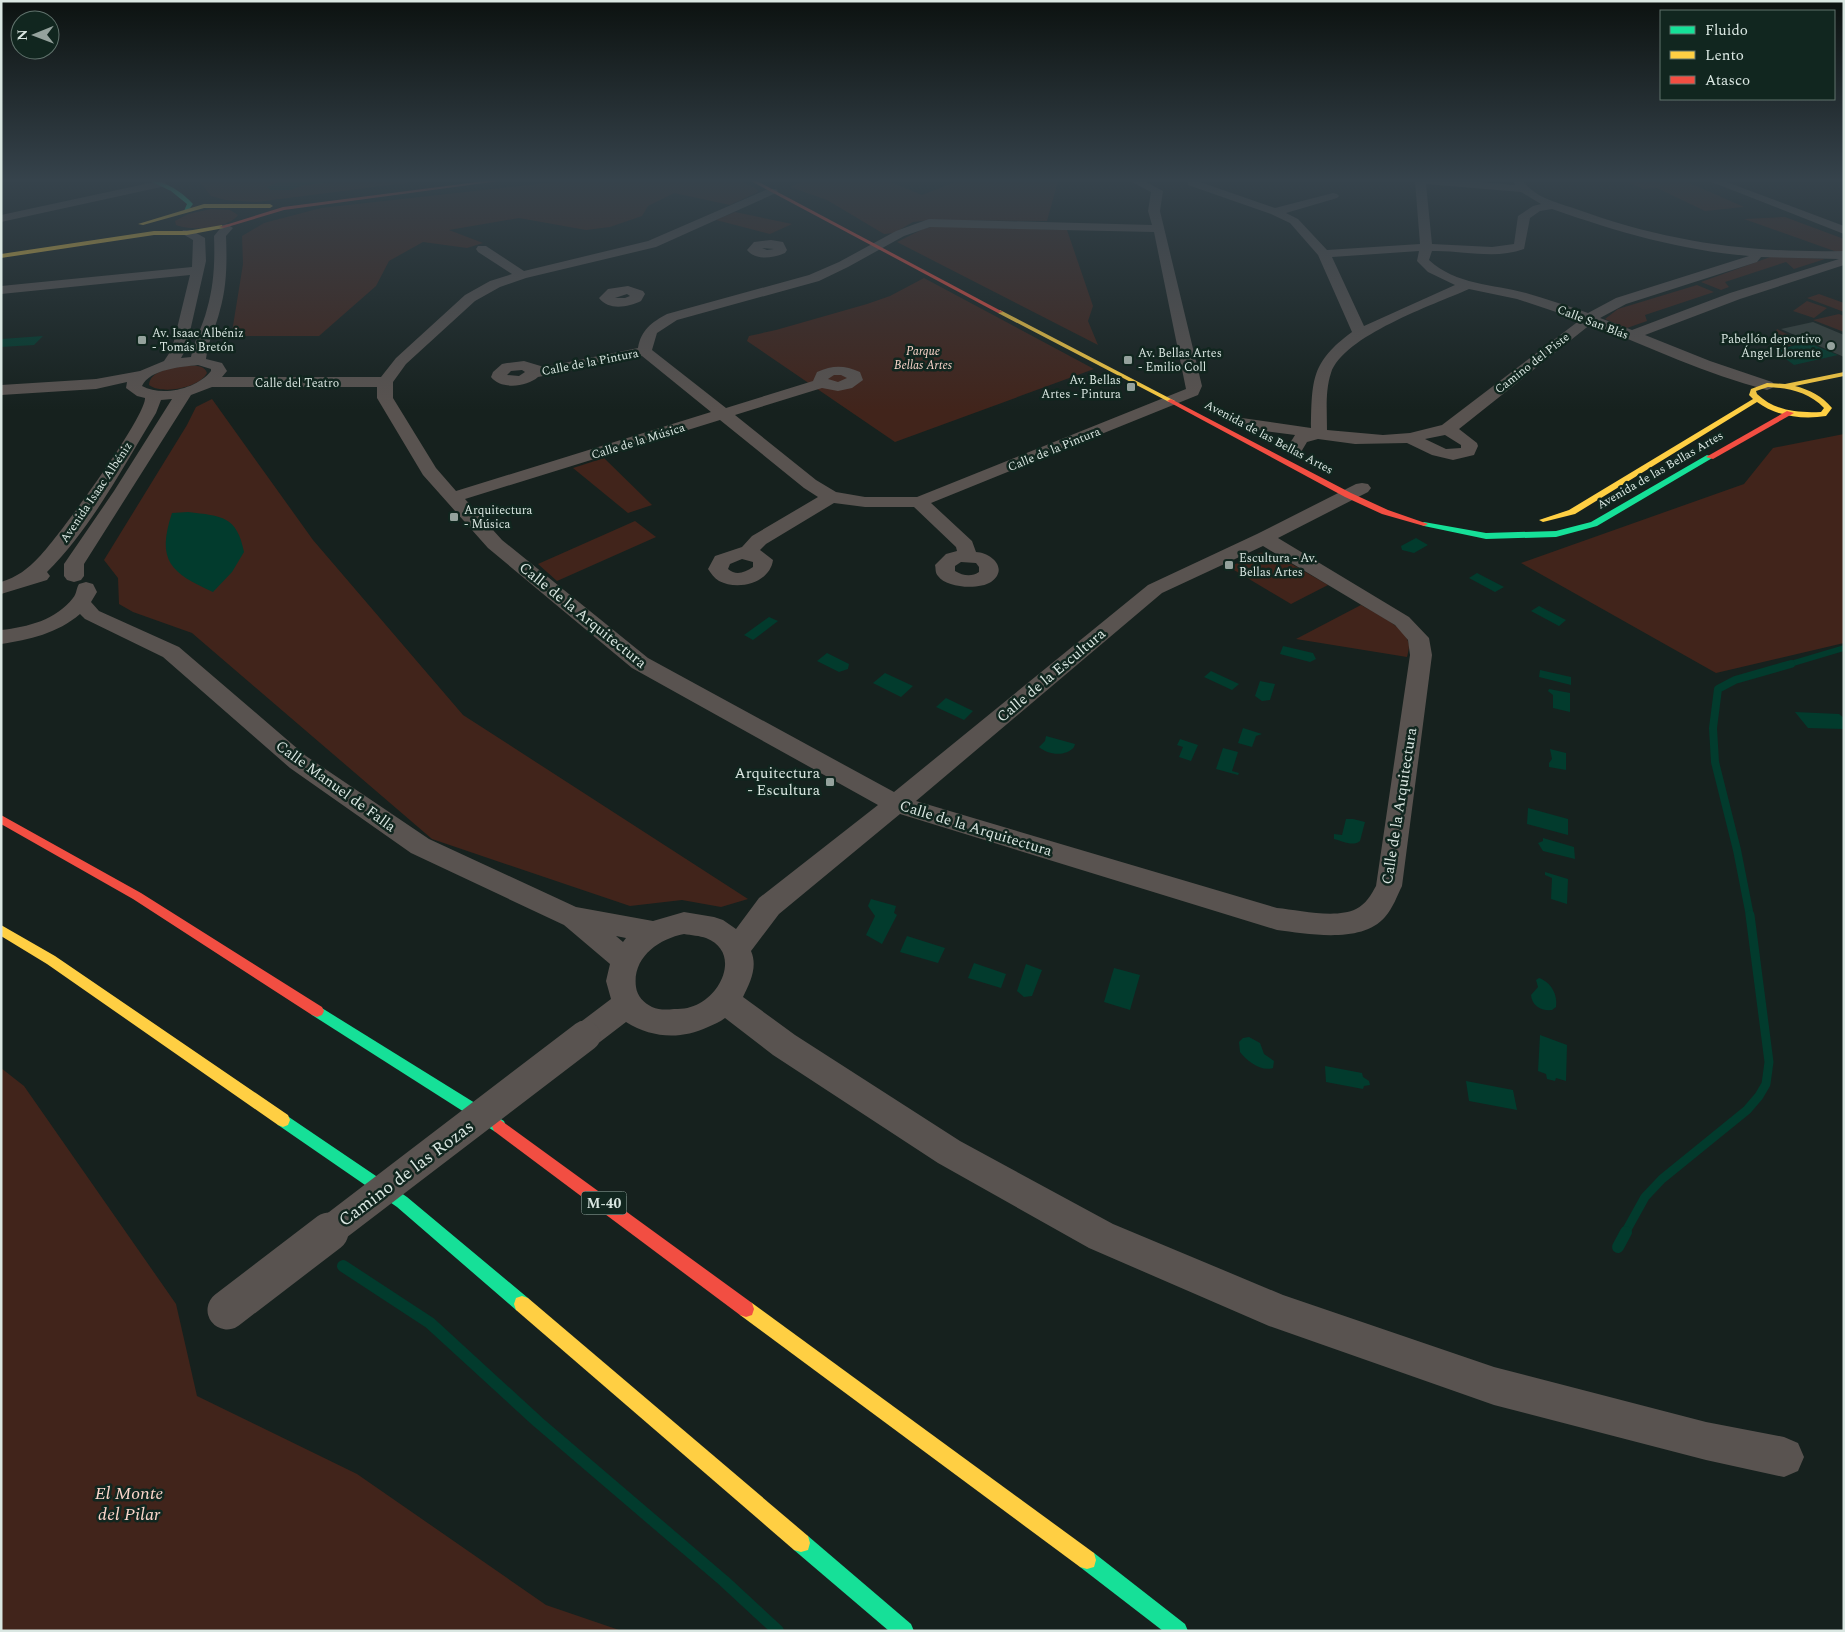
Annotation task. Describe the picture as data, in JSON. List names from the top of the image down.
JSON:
{
  "streets": {
    "main road": ["Avenida de las Bellas Artes", "M-40"],
    "street": [
      "Calle San Blás",
      "Calle de la Pintura",
      "Camino del Piste",
      "Calle del Teatro",
      "Calle de la Música",
      "Avenida Isaac Albéniz",
      "Calle de la Arquitectura",
      "Calle de la Escultura",
      "Calle Manuel de Falla",
      "Camino de las Rozas"
    ]
  },
  "crossings": [
    ["Calle San Blás", "Camino del Piste"],
    ["Calle San Blás", "Avenida de las Bellas Artes"],
    ["Calle de la Pintura", "Avenida de las Bellas Artes"],
    ["Calle de la Pintura", "Calle de la Música"],
    ["Camino del Piste", "Avenida de las Bellas Artes"],
    ["Calle del Teatro", "Calle de la Arquitectura"],
    ["Avenida de las Bellas Artes", "Calle de la Escultura"],
    ["Calle de la Música", "Calle de la Arquitectura"],
    ["Calle de la Arquitectura", "Calle de la Escultura"],
    ["Calle de la Escultura", "Calle Manuel de Falla"],
    ["Calle de la Escultura", "Camino de las Rozas"],
    ["Calle Manuel de Falla", "Camino de las Rozas"]
  ],
  "parks": ["Parque Bellas Artes", "El Monte del Pilar"],
  "places": {
    "transit": [
      "Av. Isaac Albéniz - Tomás Bretón",
      "Av. Bellas Artes - Emilio Coll",
      "Av. Bellas Artes - Pintura",
      "Arquitectura - Música",
      "Escultura - Av. Bellas Artes",
      "Arquitectura - Escultura"
    ],
    "other": ["Pabellón deportivo Ángel Llorente"]
  },
  "legend": ["Fluido", "Lento", "Atasco"],
  "north": "left"
}
